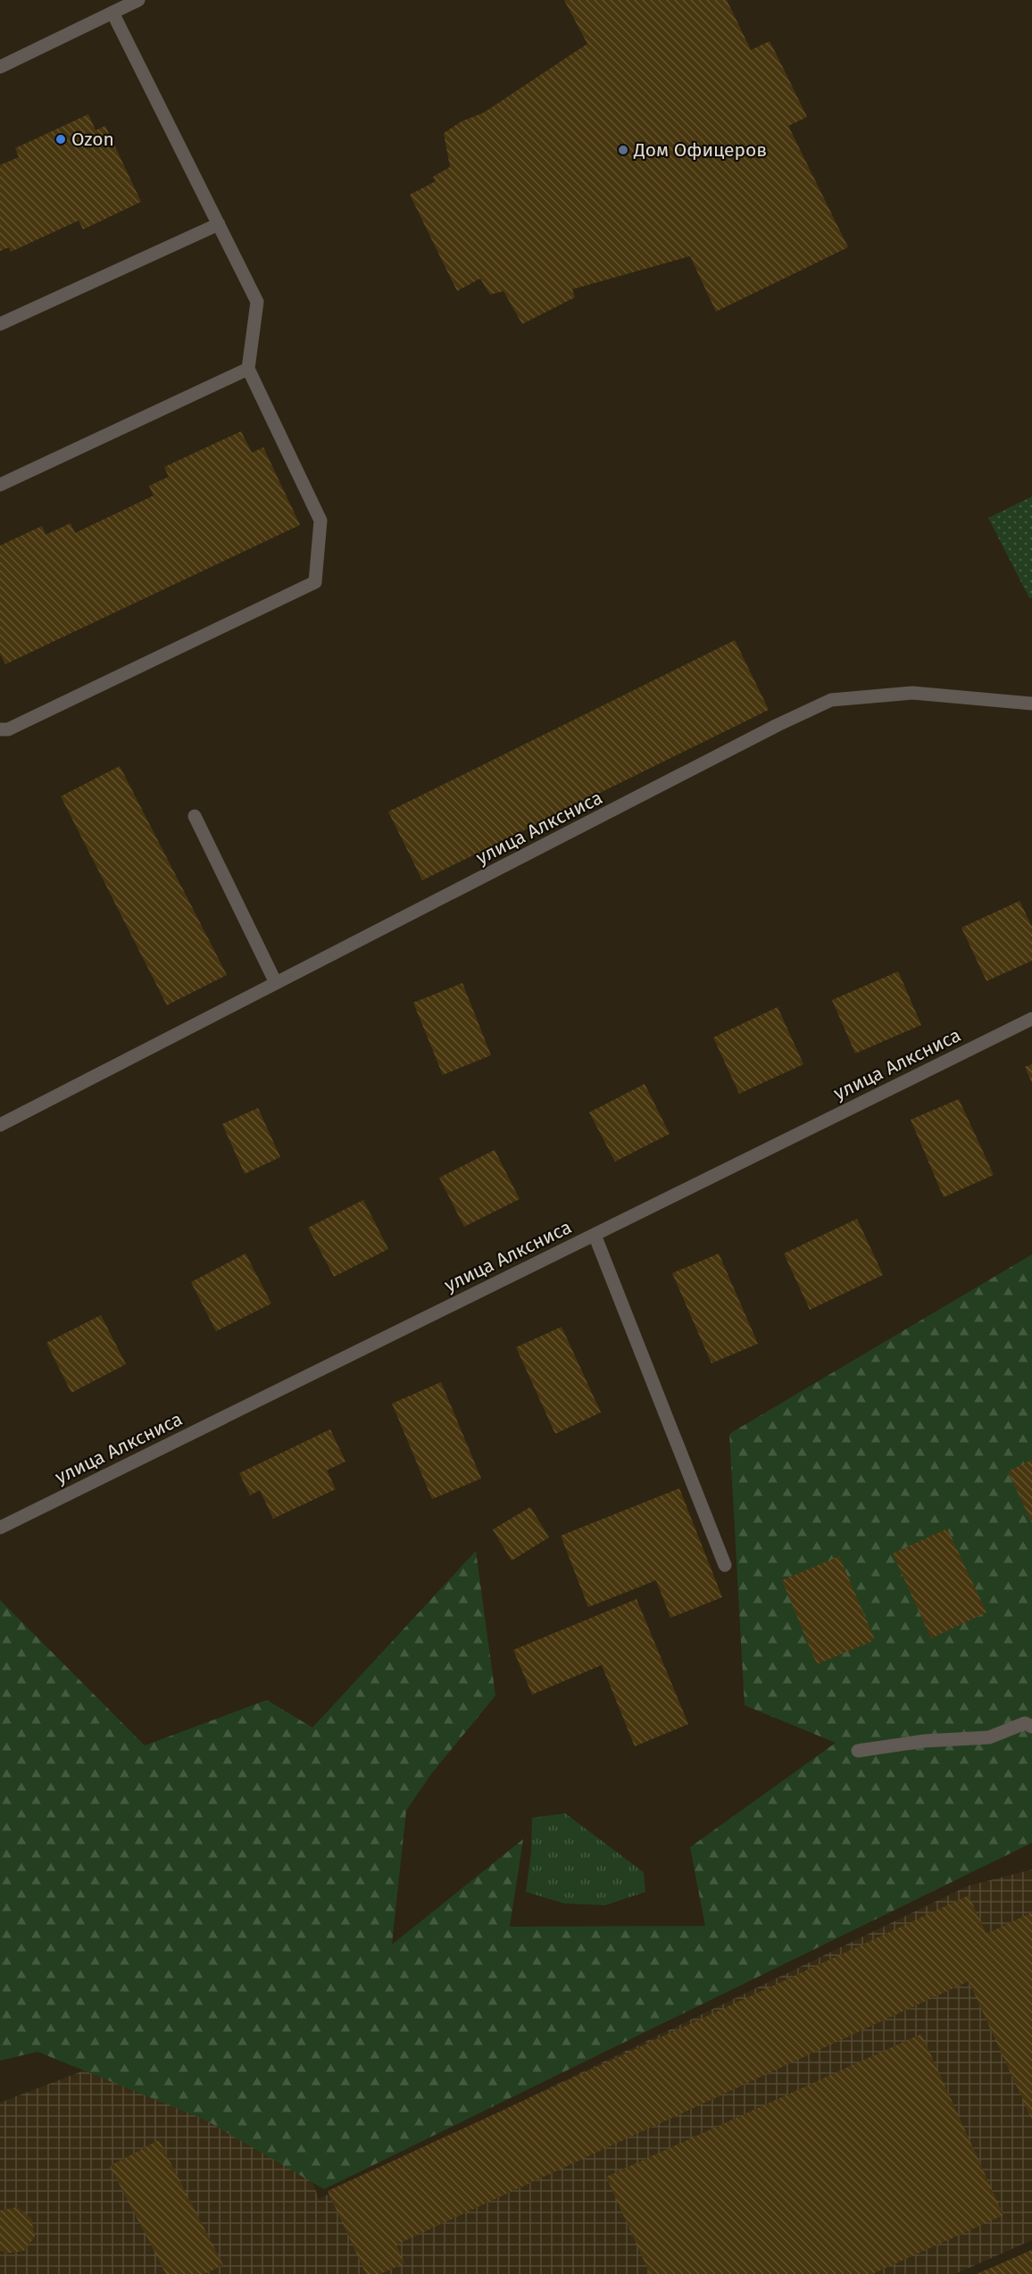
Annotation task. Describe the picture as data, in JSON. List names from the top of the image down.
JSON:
{
  "streets": {
    "street": ["улица Алксниса"]
  },
  "places": ["Ozon", "Дом Офицеров"]
}
